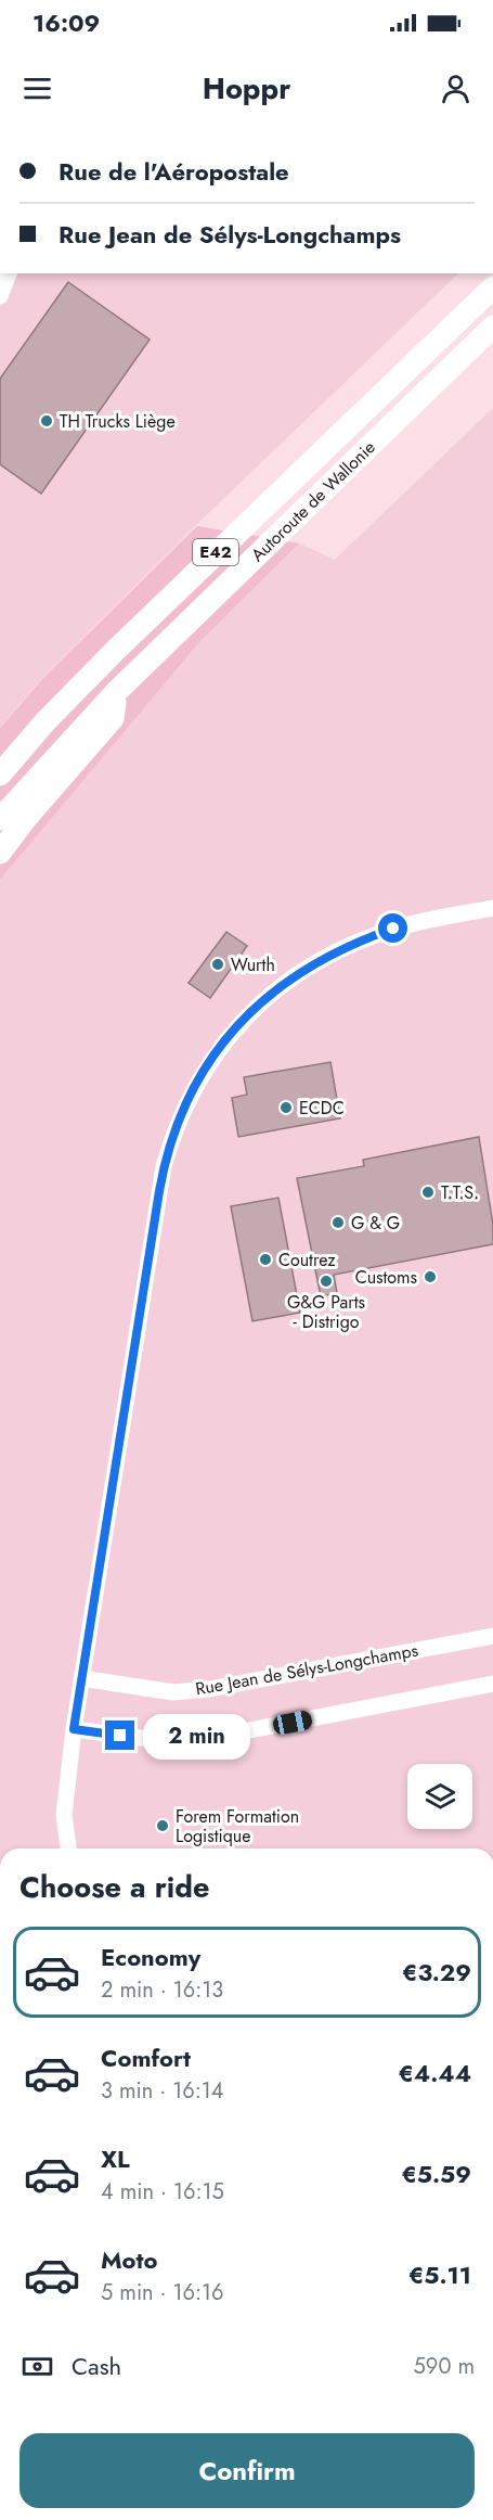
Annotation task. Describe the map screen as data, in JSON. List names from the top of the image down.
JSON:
{
  "streets": {
    "highway": ["Autoroute de Wallonie", "E42"],
    "street": ["Rue Jean de Sélys-Longchamps"]
  },
  "places": [
    "TH Trucks Liège",
    "Wurth",
    "ECDC",
    "T.T.S.",
    "G & G",
    "Coutrez",
    "Customs",
    "G&G Parts - Distrigo",
    "Forem Formation Logistique"
  ],
  "page": {
    "status": "16:09",
    "header": "Hoppr",
    "banner": ["Rue de l'Aéropostale", "Rue Jean de Sélys-Longchamps"],
    "bubble": "2 min",
    "heading": "Choose a ride",
    "list": [
      {
        "name": "Economy",
        "note": "2 min · 16:13",
        "value": "€3.29"
      },
      {
        "name": "Comfort",
        "note": "3 min · 16:14",
        "value": "€4.44"
      },
      {
        "name": "XL",
        "note": "4 min · 16:15",
        "value": "€5.59"
      },
      {
        "name": "Moto",
        "note": "5 min · 16:16",
        "value": "€5.11"
      }
    ],
    "pay": ["Cash", "590 m"],
    "buttons": "Confirm"
  }
}
